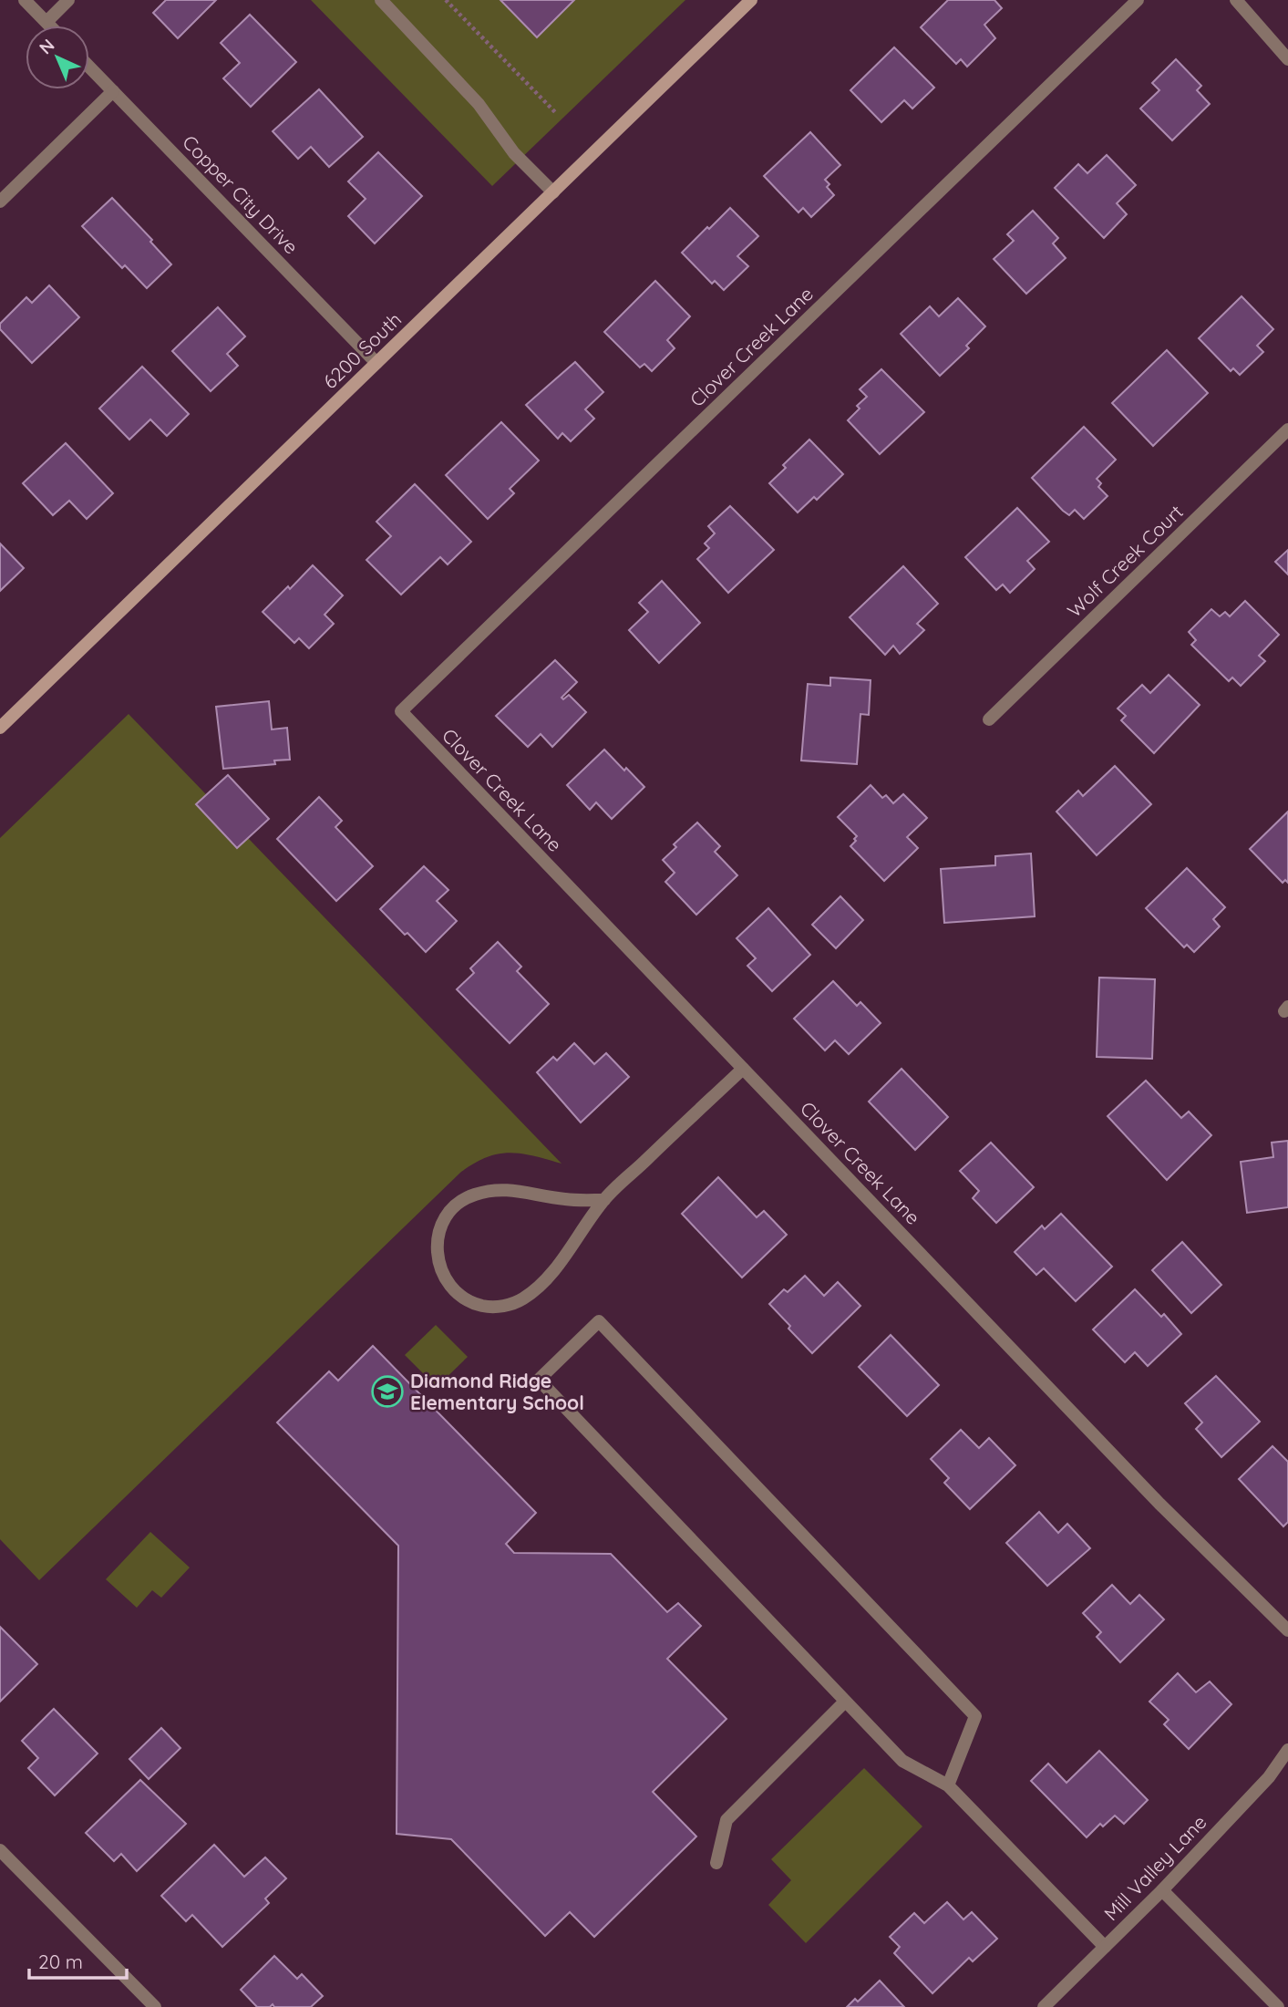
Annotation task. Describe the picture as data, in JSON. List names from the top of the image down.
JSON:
{
  "streets": {
    "main road": ["6200 South"],
    "street": [
      "Copper City Drive",
      "Clover Creek Lane",
      "Wolf Creek Court",
      "Mill Valley Lane"
    ]
  },
  "crossings": [
    ["Copper City Drive", "6200 South"]
  ],
  "places": {
    "school or university": ["Diamond Ridge Elementary School"]
  },
  "scale_bar": "20 m",
  "north": "top left"
}
